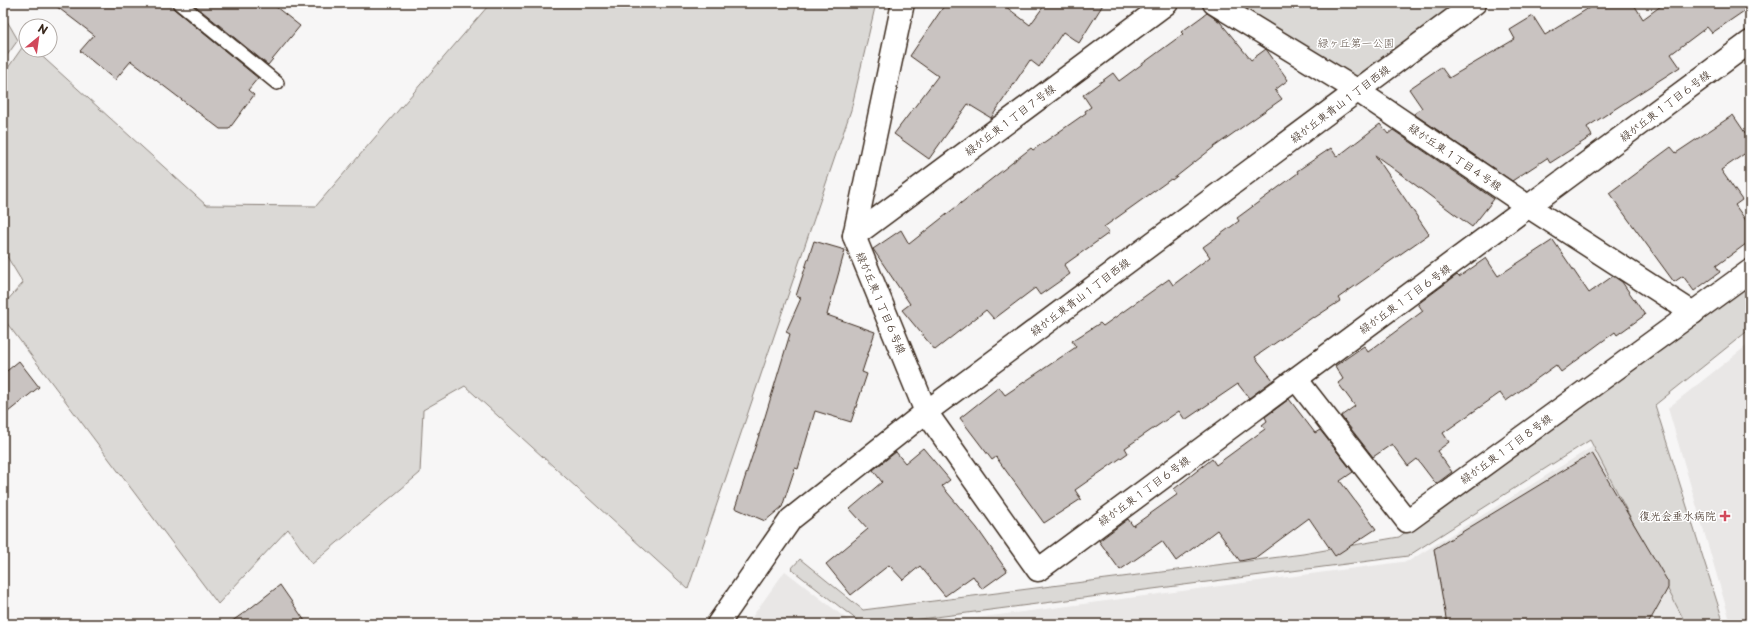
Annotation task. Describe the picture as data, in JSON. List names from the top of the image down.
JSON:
{
  "streets": {
    "street": [
      "緑が丘東青山１丁目西線",
      "緑が丘東１丁目６号線",
      "緑が丘東１丁目７号線",
      "緑が丘東１丁目４号線",
      "緑が丘東１丁目８号線"
    ]
  },
  "crossings": [
    ["緑が丘東青山１丁目西線", "緑が丘東１丁目６号線"],
    ["緑が丘東青山１丁目西線", "緑が丘東１丁目４号線"],
    ["緑が丘東１丁目６号線", "緑が丘東１丁目７号線"],
    ["緑が丘東１丁目６号線", "緑が丘東１丁目４号線"],
    ["緑が丘東１丁目６号線", "緑が丘東１丁目８号線"],
    ["緑が丘東１丁目４号線", "緑が丘東１丁目８号線"]
  ],
  "parks": ["緑ヶ丘第一公園"],
  "places": {
    "health": ["復光会垂水病院"]
  },
  "north": "top right"
}
